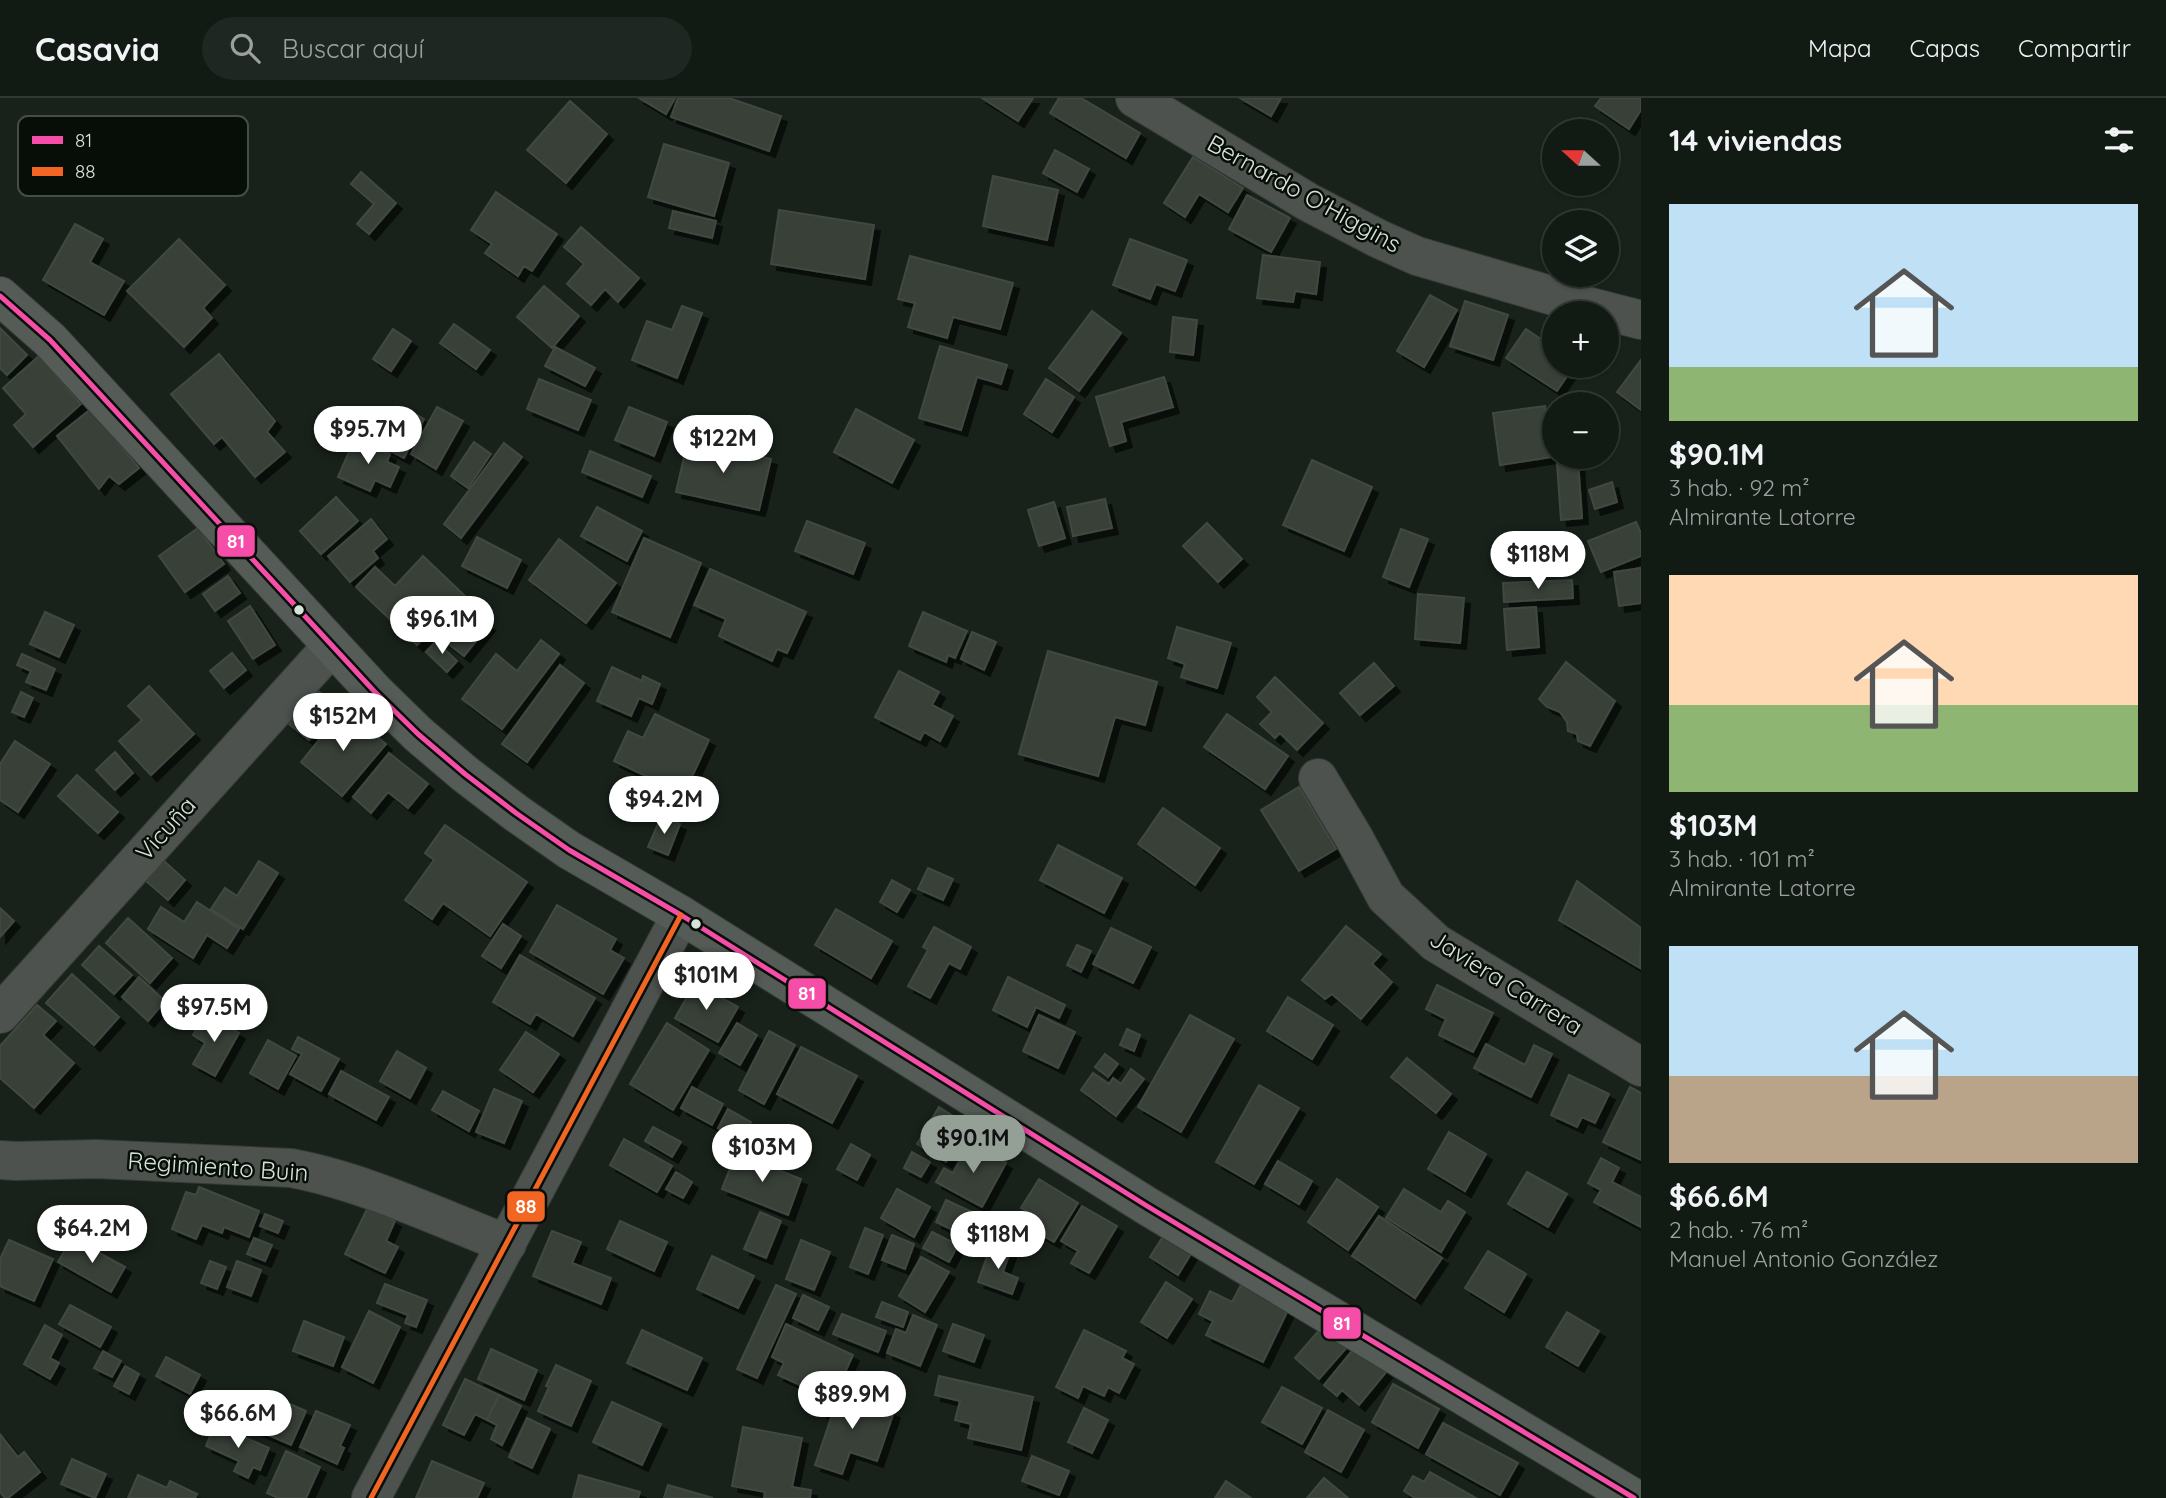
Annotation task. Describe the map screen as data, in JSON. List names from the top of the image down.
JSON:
{
  "streets": {
    "street": [
      "Bernardo O'Higgins",
      "Vicuña",
      "Javiera Carrera",
      "Regimiento Buin"
    ]
  },
  "lines": ["transit line 81", "transit line 88"],
  "legend": ["81", "88"],
  "north": "left",
  "page": {
    "header": "Casavia",
    "search": "Buscar aquí",
    "nav": ["Mapa", "Capas", "Compartir"],
    "heading": "14 viviendas",
    "map_buttons": ["+", "−"],
    "list": [
      {
        "name": "$90.1M",
        "note": "3 hab. · 92 m² · Almirante Latorre"
      },
      {
        "name": "$103M",
        "note": "3 hab. · 101 m² · Almirante Latorre"
      },
      {
        "name": "$66.6M",
        "note": "2 hab. · 76 m² · Manuel Antonio González"
      }
    ],
    "price": [
      "$95.7M",
      "$122M",
      "$118M",
      "$96.1M",
      "$152M",
      "$94.2M",
      "$101M",
      "$97.5M",
      "$90.1M",
      "$103M",
      "$64.2M",
      "$118M",
      "$89.9M",
      "$66.6M"
    ]
  }
}
